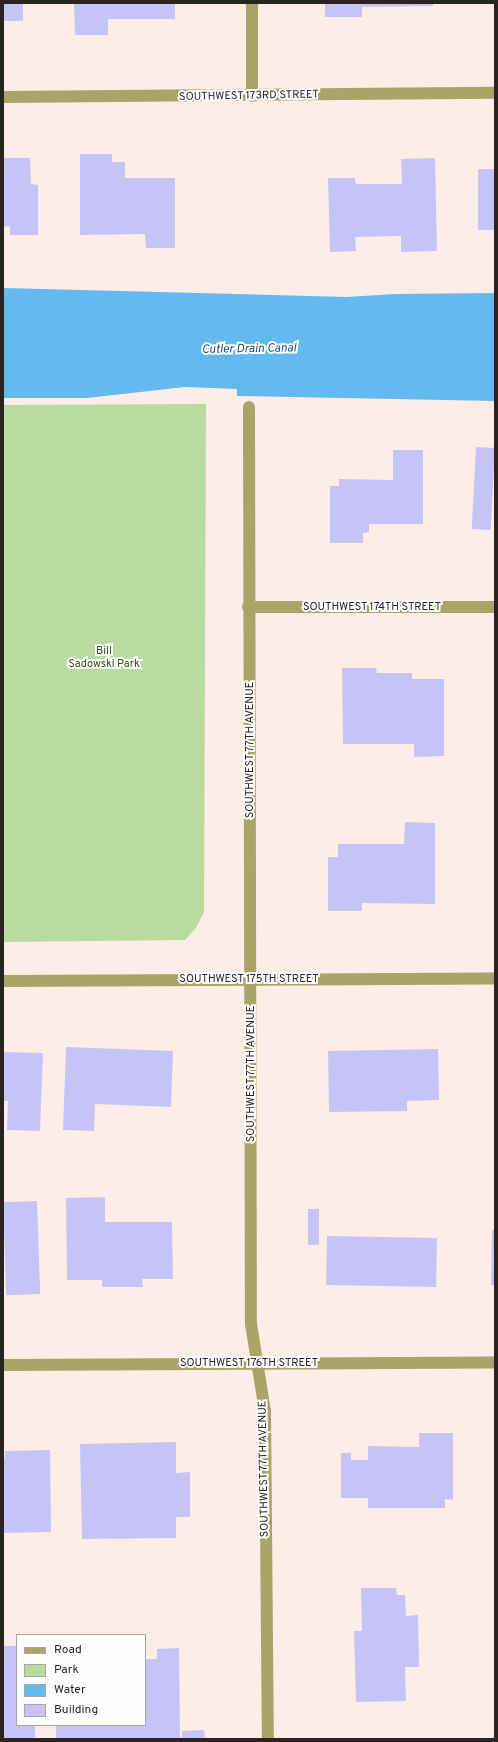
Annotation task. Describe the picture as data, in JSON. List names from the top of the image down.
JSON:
{
  "streets": {
    "street": [
      "SOUTHWEST 173RD STREET",
      "SOUTHWEST 174TH STREET",
      "SOUTHWEST 77TH AVENUE",
      "SOUTHWEST 175TH STREET",
      "SOUTHWEST 176TH STREET"
    ]
  },
  "crossings": [
    ["SOUTHWEST 174TH STREET", "SOUTHWEST 77TH AVENUE"],
    ["SOUTHWEST 77TH AVENUE", "SOUTHWEST 175TH STREET"],
    ["SOUTHWEST 77TH AVENUE", "SOUTHWEST 176TH STREET"]
  ],
  "water": ["Cutler Drain Canal"],
  "parks": ["Bill Sadowski Park"],
  "legend": [
    "Road",
    "Park",
    "Water",
    "Building"
  ]
}
